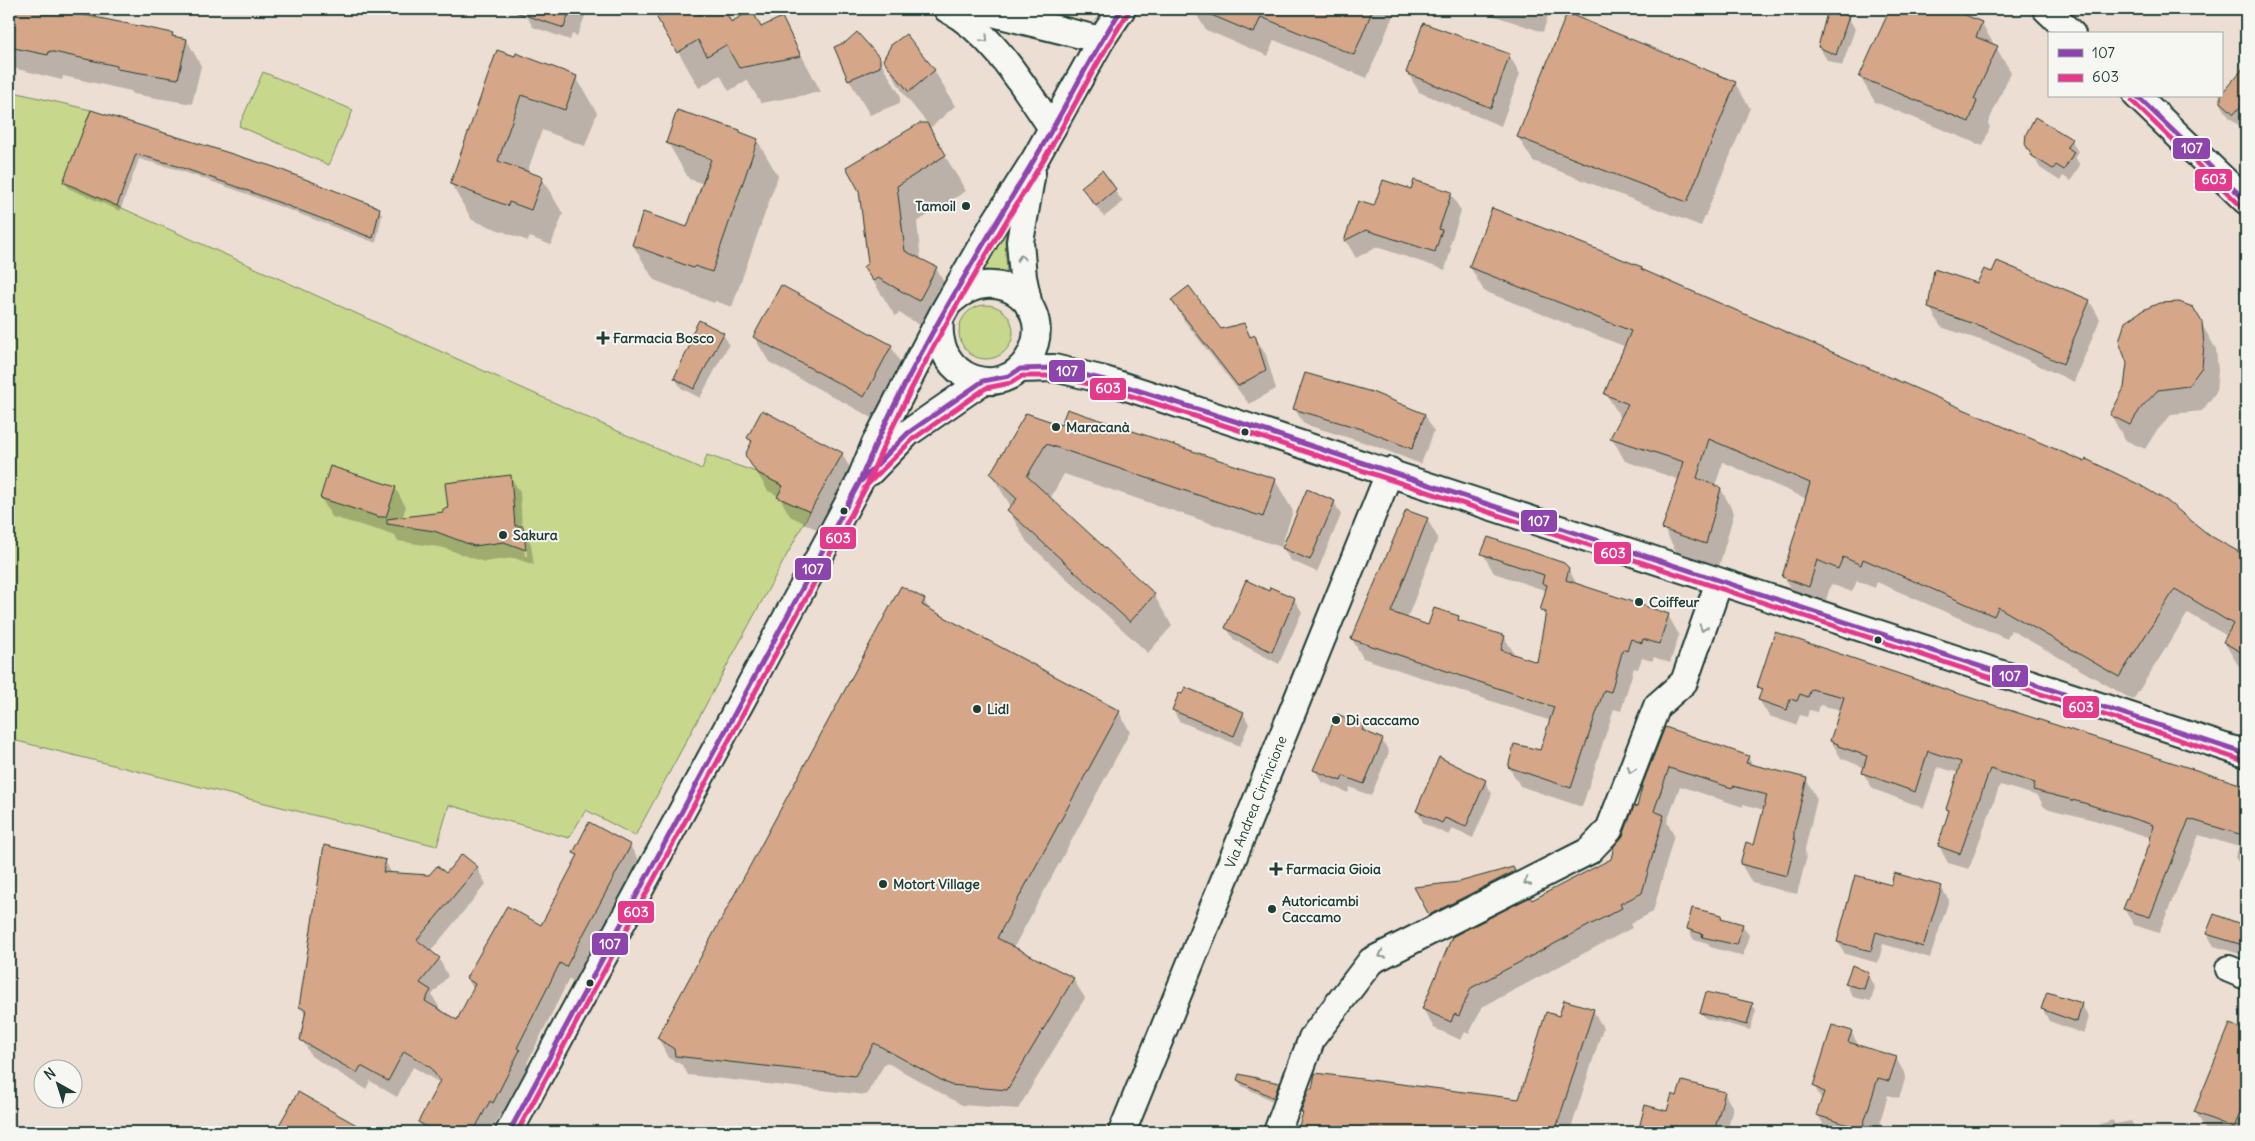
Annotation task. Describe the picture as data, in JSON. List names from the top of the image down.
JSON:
{
  "streets": {
    "street": ["Via Andrea Cirrincione"]
  },
  "places": {
    "other": [
      "Tamoil",
      "Maracanà",
      "Sakura",
      "Coiffeur",
      "Lidl",
      "Di caccamo",
      "Motort Village",
      "Autoricambi Caccamo"
    ],
    "health": ["Farmacia Bosco", "Farmacia Gioia"]
  },
  "lines": ["transit line 107", "transit line 603"],
  "legend": ["107", "603"],
  "north": "top left"
}
